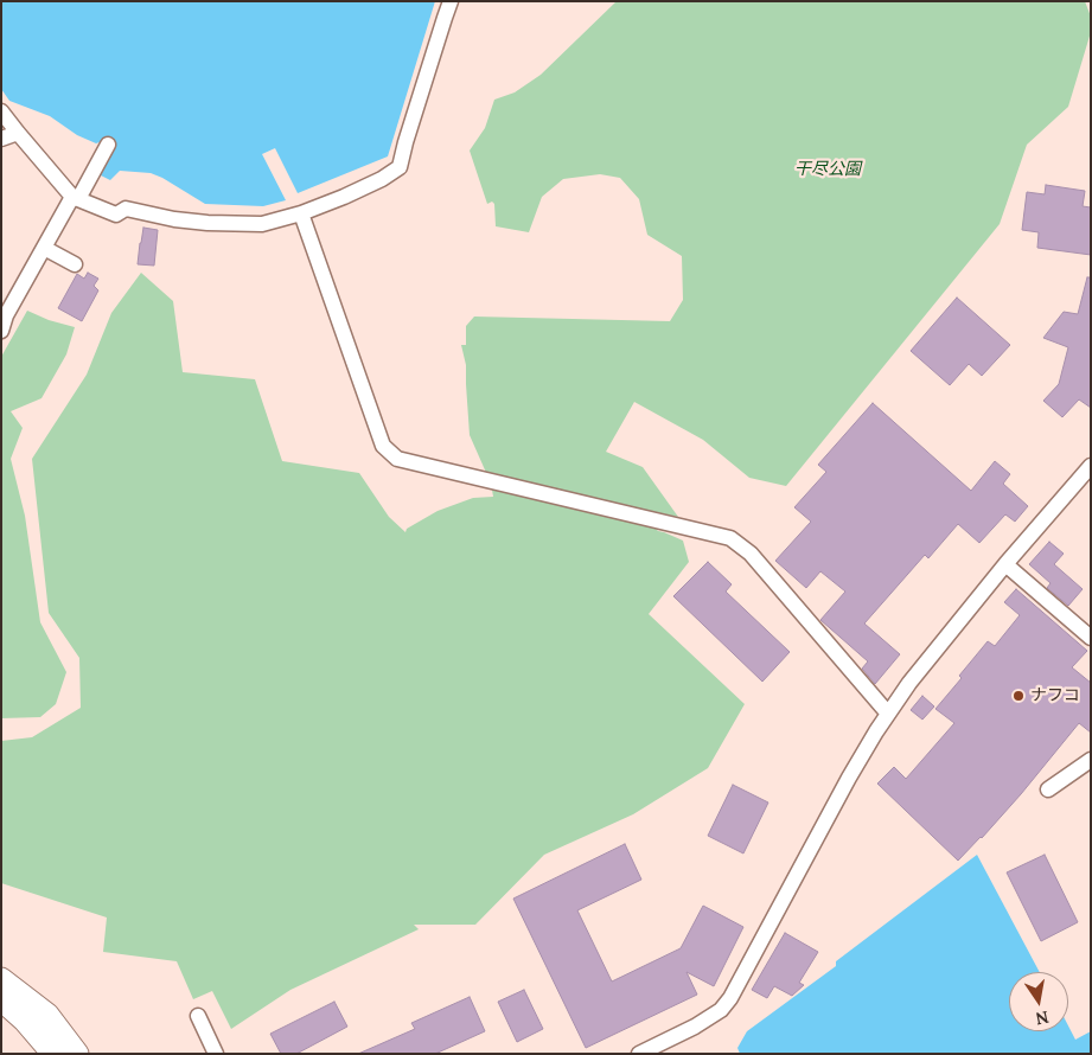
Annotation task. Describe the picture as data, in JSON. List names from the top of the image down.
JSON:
{
  "parks": ["干尽公園"],
  "places": ["ナフコ"],
  "north": "bottom"
}
